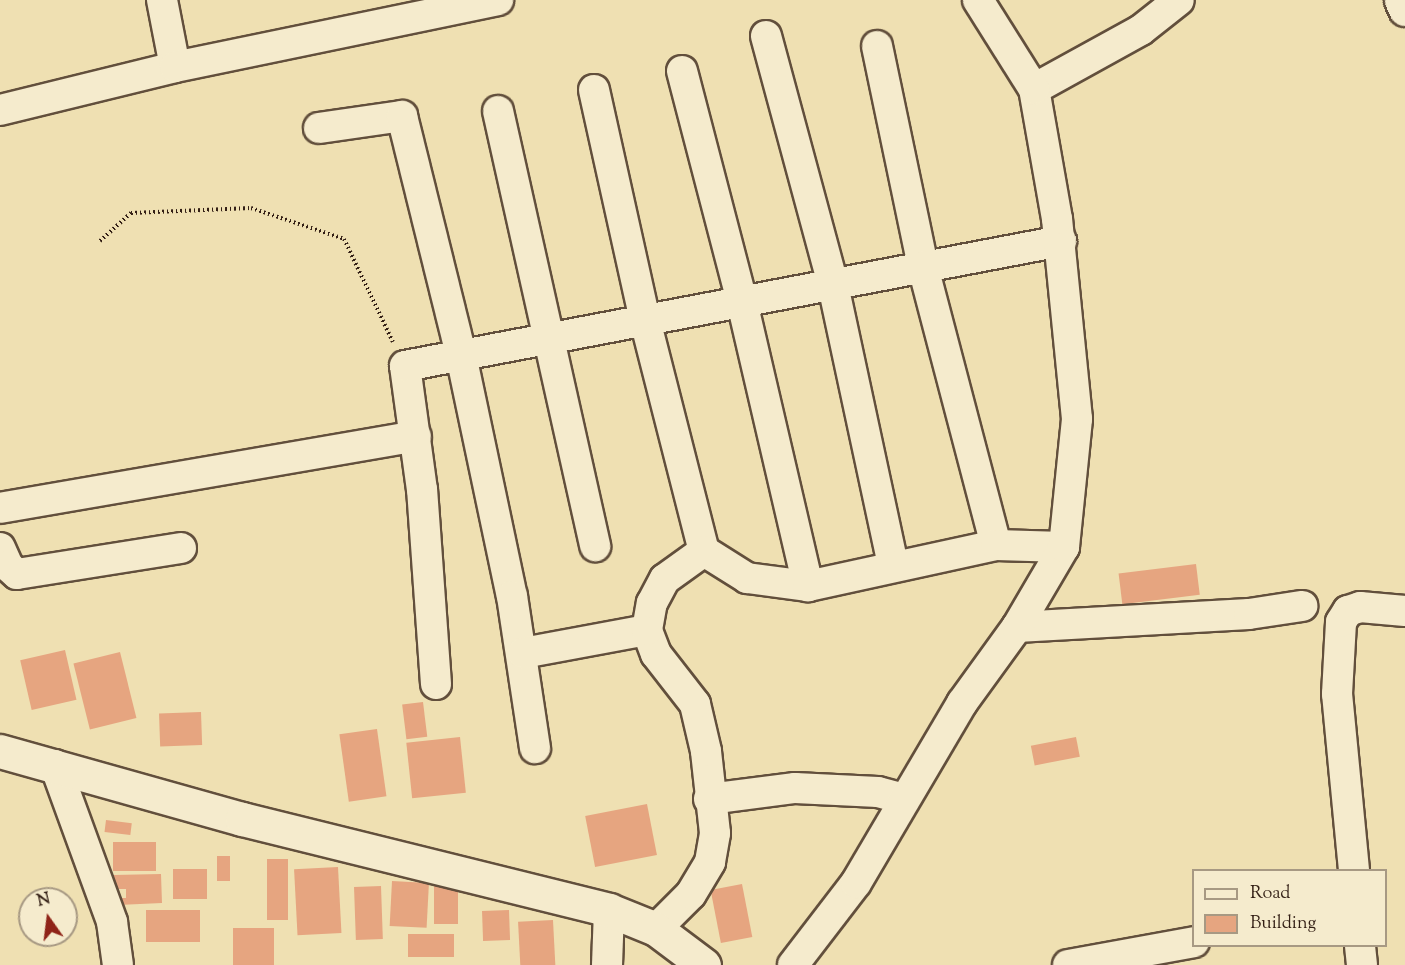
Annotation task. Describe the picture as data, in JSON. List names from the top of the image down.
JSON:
{
  "legend": ["Road", "Building"],
  "north": "top"
}
